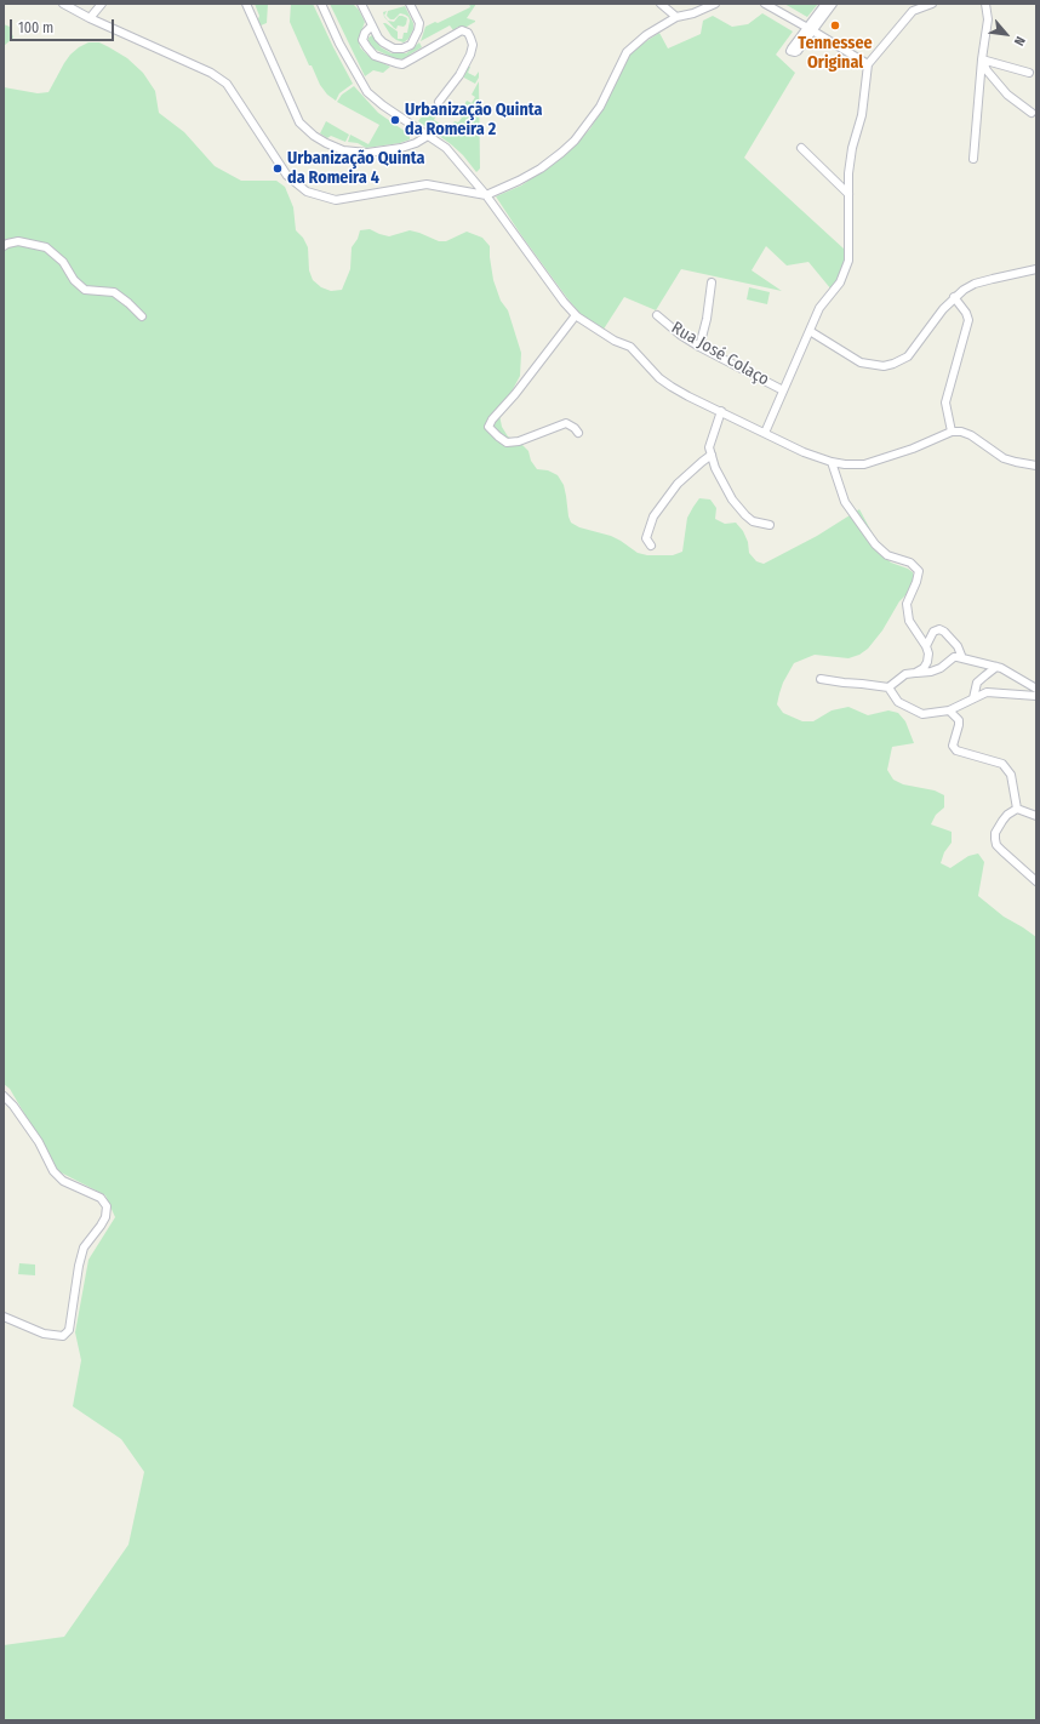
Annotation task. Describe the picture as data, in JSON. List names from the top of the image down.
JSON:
{
  "streets": {
    "street": ["Rua José Colaço"]
  },
  "places": ["Tennessee Original", "Urbanização Quinta da Romeira 2", "Urbanização Quinta da Romeira 4"],
  "scale_bar": "100 m",
  "north": "bottom right"
}
